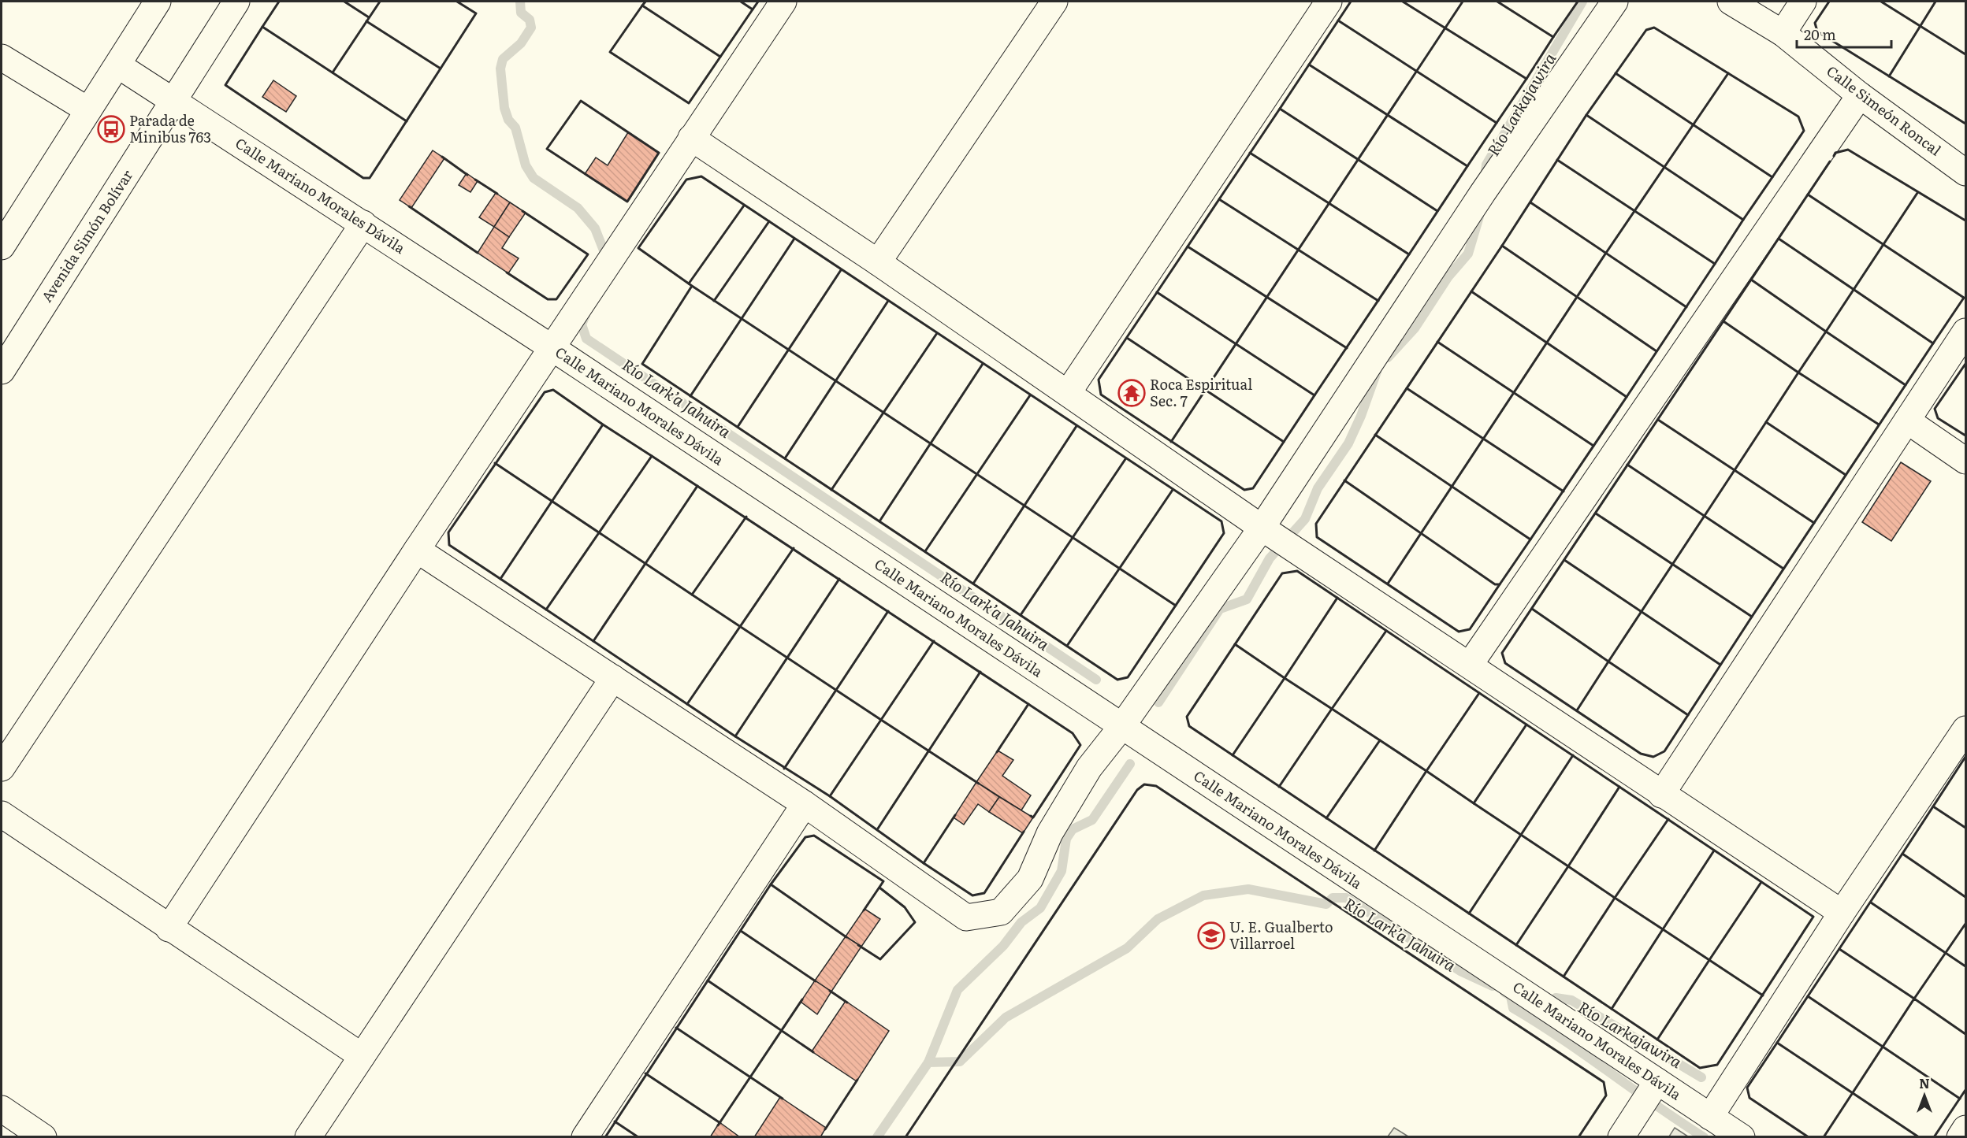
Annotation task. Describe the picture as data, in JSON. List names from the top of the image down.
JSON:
{
  "streets": {
    "street": ["Calle Simeón Roncal", "Calle Mariano Morales Dávila", "Avenida Simón Bolívar"]
  },
  "crossings": [
    ["Calle Mariano Morales Dávila", "Avenida Simón Bolívar"]
  ],
  "water": ["Río Larkajawira", "Río Lark’a Jahuira"],
  "places": {
    "bus stop": ["Parada de Minibus 763"],
    "temple": ["Roca Espiritual Sec. 7"],
    "school or university": ["U. E. Gualberto Villarroel"]
  },
  "scale_bar": "20 m",
  "north": "top"
}
